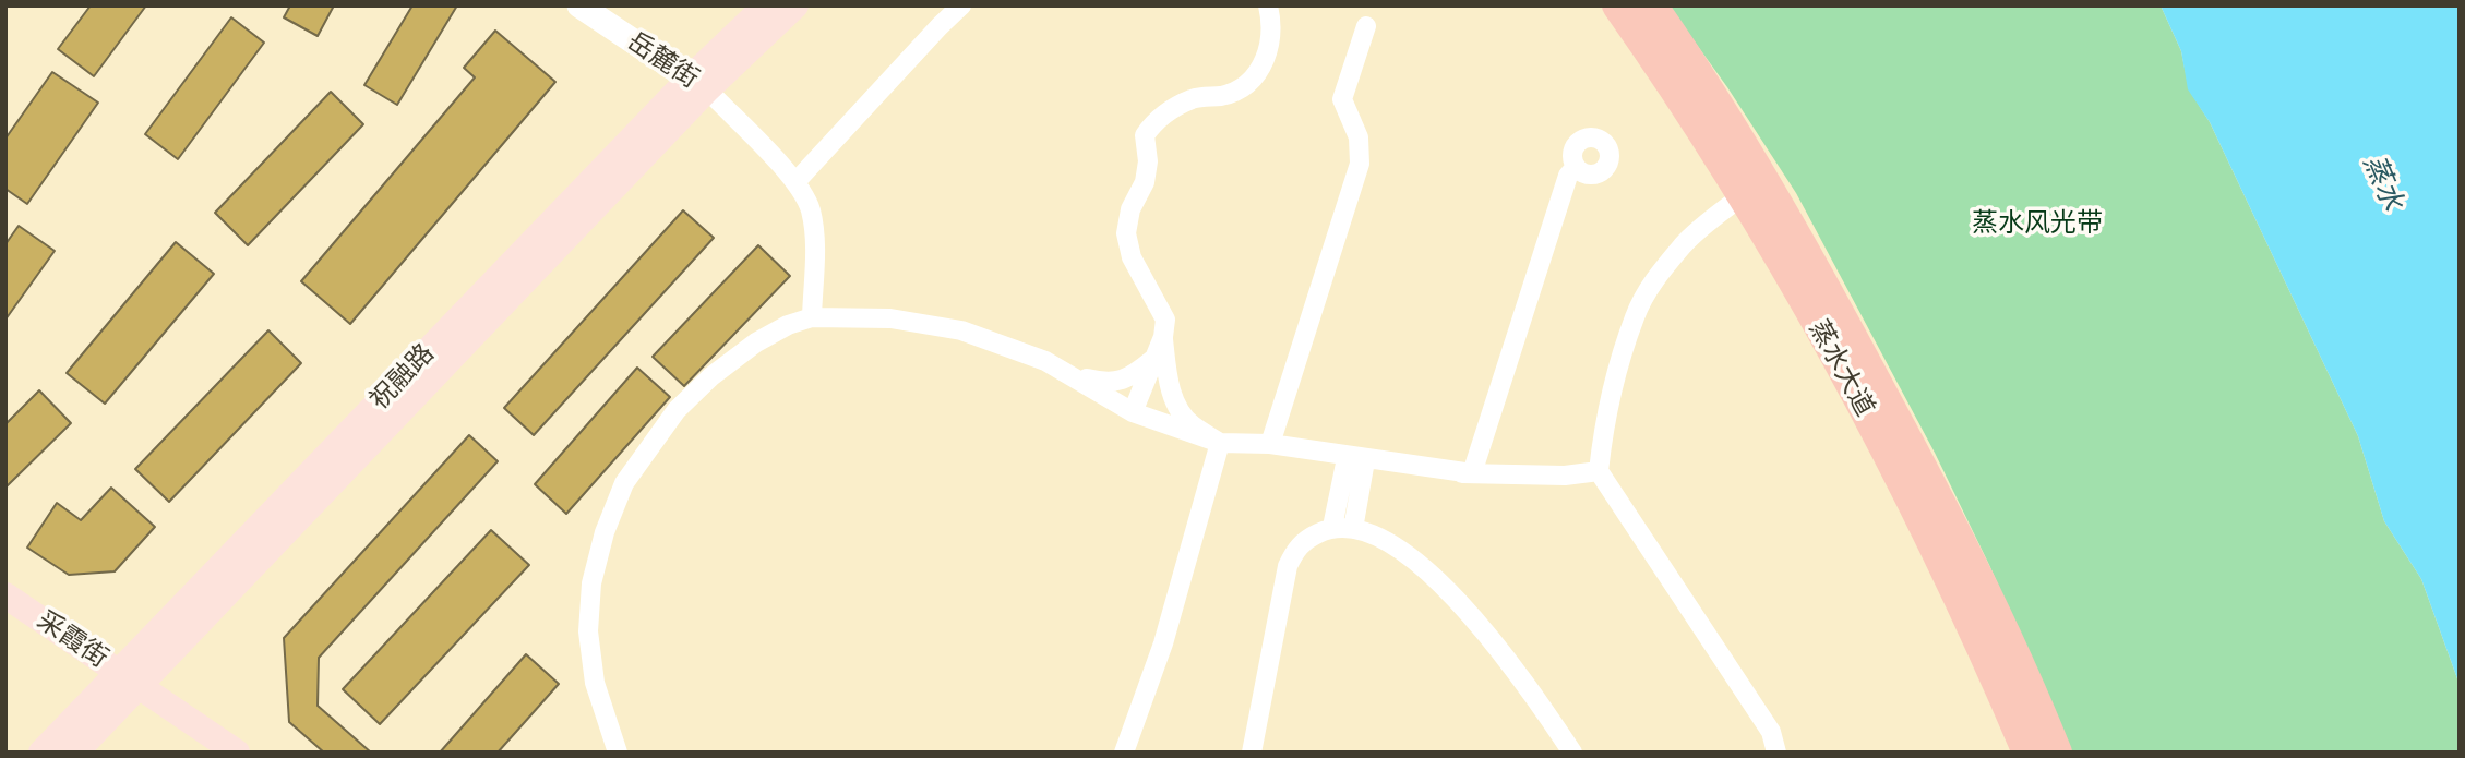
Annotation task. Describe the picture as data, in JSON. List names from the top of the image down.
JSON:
{
  "streets": {
    "main road": ["蒸水大道", "祝融路", "采霞街"],
    "street": ["岳麓街"]
  },
  "crossings": [
    ["岳麓街", "祝融路"],
    ["祝融路", "采霞街"]
  ],
  "water": ["蒸水"],
  "parks": ["蒸水风光带"]
}
